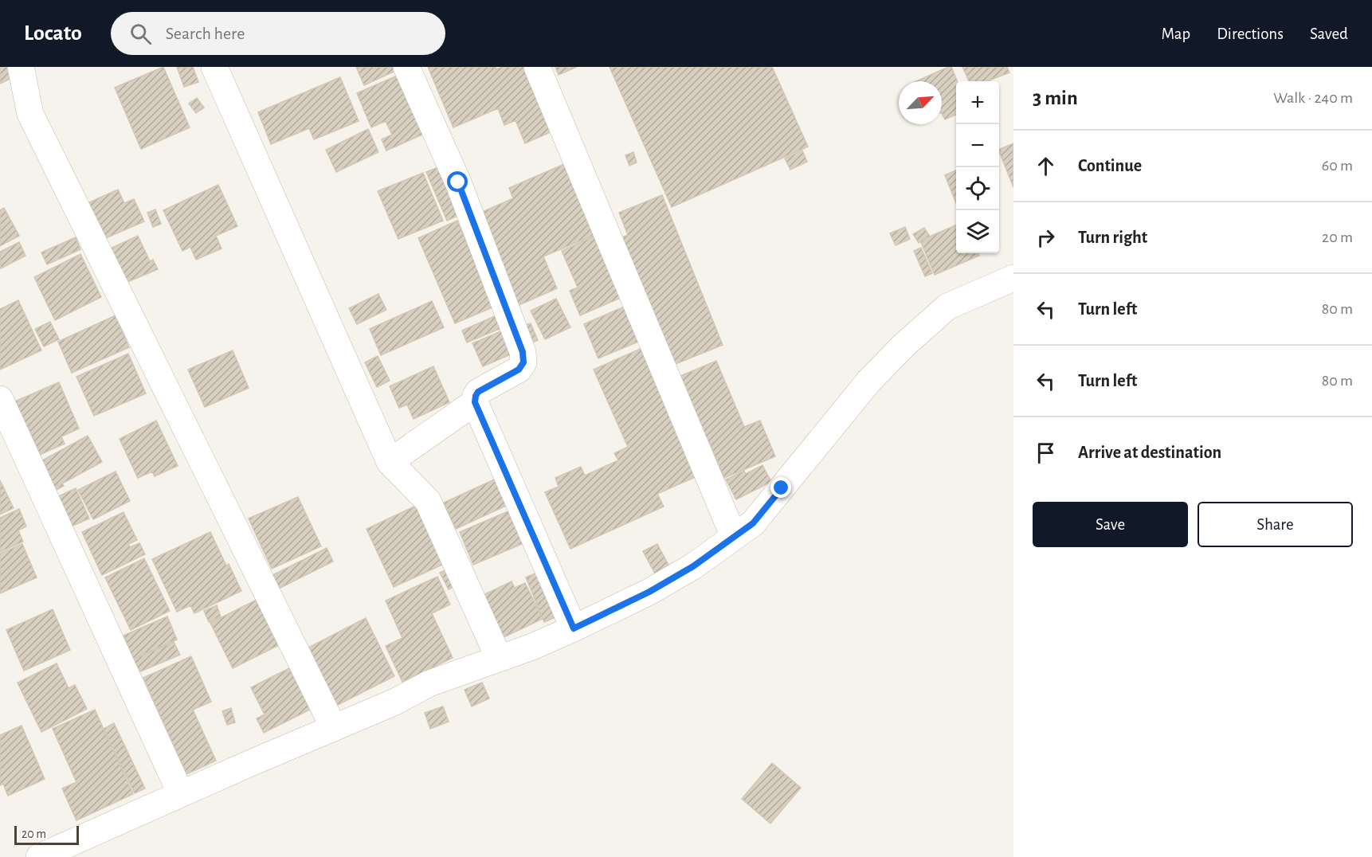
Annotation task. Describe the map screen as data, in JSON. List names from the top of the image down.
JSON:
{
  "scale_bar": "20 m",
  "north": "top right",
  "page": {
    "header": "Locato",
    "search": "Search here",
    "nav": ["Map", "Directions", "Saved"],
    "heading": ["3 min", "Walk · 240 m"],
    "map_buttons": ["+", "−"],
    "list": [
      ["Continue", "60 m"],
      ["Turn right", "20 m"],
      ["Turn left", "80 m"],
      ["Turn left", "80 m"],
      "Arrive at destination"
    ],
    "buttons": ["Save", "Share"],
    "scale": "20 m"
  }
}
